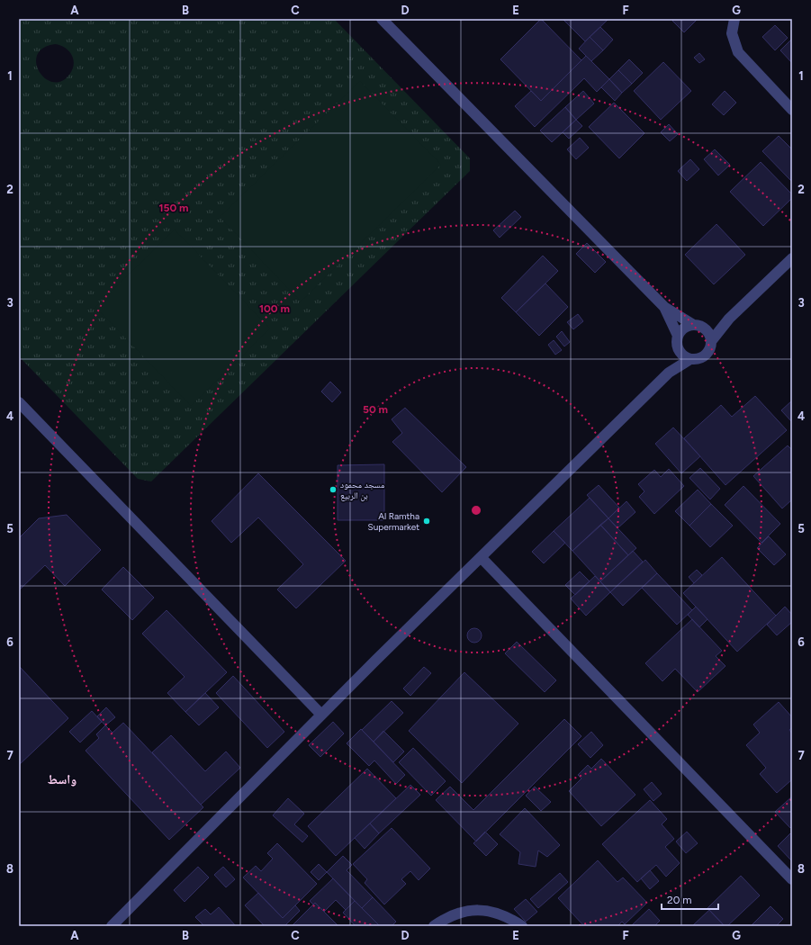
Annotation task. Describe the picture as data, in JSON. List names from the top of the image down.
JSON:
{
  "districts": ["واسط"],
  "places": ["مسجد محمود بن الربيع", "Al Ramtha Supermarket"],
  "scale_bar": "20 m",
  "grid": {
    "columns": [
      "A",
      "B",
      "C",
      "D",
      "E",
      "F",
      "G"
    ],
    "rows": [
      "1",
      "2",
      "3",
      "4",
      "5",
      "6",
      "7",
      "8"
    ]
  },
  "rings": ["150 m", "100 m", "50 m"]
}
